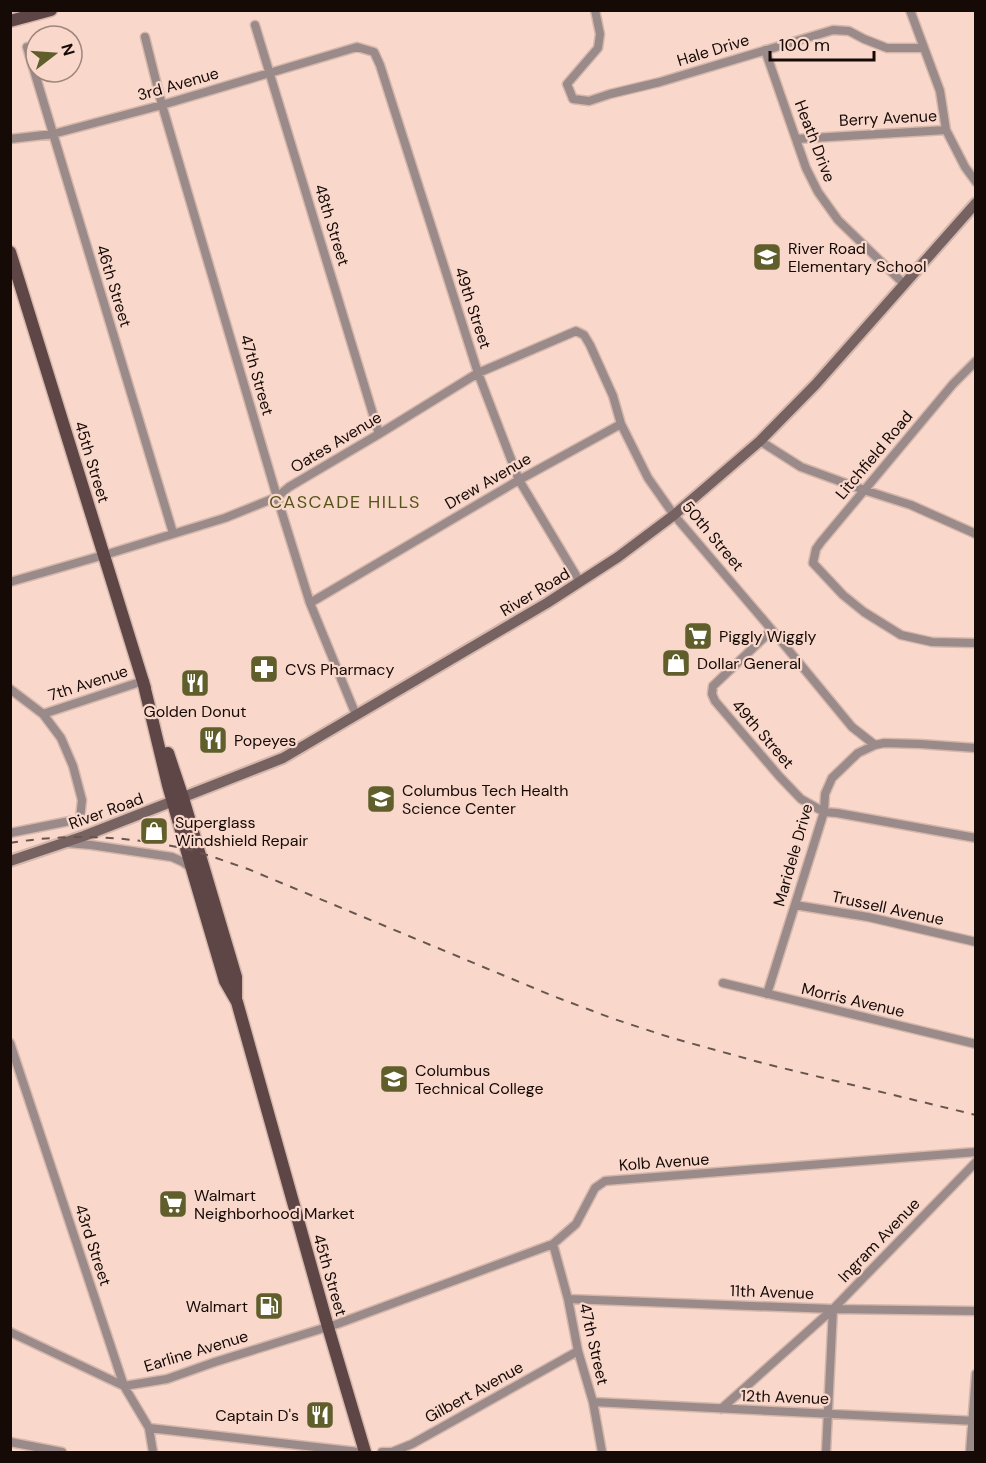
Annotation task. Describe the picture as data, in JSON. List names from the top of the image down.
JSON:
{
  "streets": {
    "main road": ["45th Street", "River Road"],
    "street": [
      "Hale Drive",
      "3rd Avenue",
      "Berry Avenue",
      "Heath Drive",
      "48th Street",
      "46th Street",
      "49th Street",
      "47th Street",
      "Oates Avenue",
      "Litchfield Road",
      "Drew Avenue",
      "50th Street",
      "7th Avenue",
      "Maridele Drive",
      "Trussell Avenue",
      "Morris Avenue",
      "Kolb Avenue",
      "Ingram Avenue",
      "43rd Street",
      "11th Avenue",
      "Earline Avenue",
      "Gilbert Avenue",
      "12th Avenue"
    ]
  },
  "crossings": [
    ["Hale Drive", "Heath Drive"],
    ["3rd Avenue", "48th Street"],
    ["3rd Avenue", "46th Street"],
    ["3rd Avenue", "49th Street"],
    ["3rd Avenue", "47th Street"],
    ["Berry Avenue", "Heath Drive"],
    ["Heath Drive", "River Road"],
    ["48th Street", "Oates Avenue"],
    ["46th Street", "Oates Avenue"],
    ["49th Street", "Oates Avenue"],
    ["49th Street", "Drew Avenue"],
    ["49th Street", "50th Street"],
    ["49th Street", "River Road"],
    ["49th Street", "Maridele Drive"],
    ["47th Street", "Oates Avenue"],
    ["47th Street", "Drew Avenue"],
    ["47th Street", "River Road"],
    ["47th Street", "Kolb Avenue"],
    ["47th Street", "11th Avenue"],
    ["47th Street", "Gilbert Avenue"],
    ["47th Street", "12th Avenue"],
    ["Oates Avenue", "45th Street"],
    ["Oates Avenue", "50th Street"],
    ["45th Street", "River Road"],
    ["45th Street", "7th Avenue"],
    ["45th Street", "Kolb Avenue"],
    ["45th Street", "Earline Avenue"],
    ["Drew Avenue", "50th Street"],
    ["50th Street", "River Road"],
    ["50th Street", "Maridele Drive"],
    ["Maridele Drive", "Trussell Avenue"],
    ["Maridele Drive", "Morris Avenue"],
    ["Kolb Avenue", "Earline Avenue"],
    ["Ingram Avenue", "11th Avenue"],
    ["Ingram Avenue", "12th Avenue"],
    ["43rd Street", "Earline Avenue"]
  ],
  "districts": ["CASCADE HILLS"],
  "places": {
    "school or university": ["River Road Elementary School", "Columbus Tech Health Science Center", "Columbus Technical College"],
    "supermarket": ["Piggly Wiggly", "Walmart Neighborhood Market"],
    "shop": ["Dollar General", "Superglass Windshield Repair"],
    "pharmacy": ["CVS Pharmacy"],
    "restaurant": ["Golden Donut", "Popeyes", "Captain D's"],
    "fuel station": ["Walmart"]
  },
  "scale_bar": "100 m",
  "north": "right"
}
